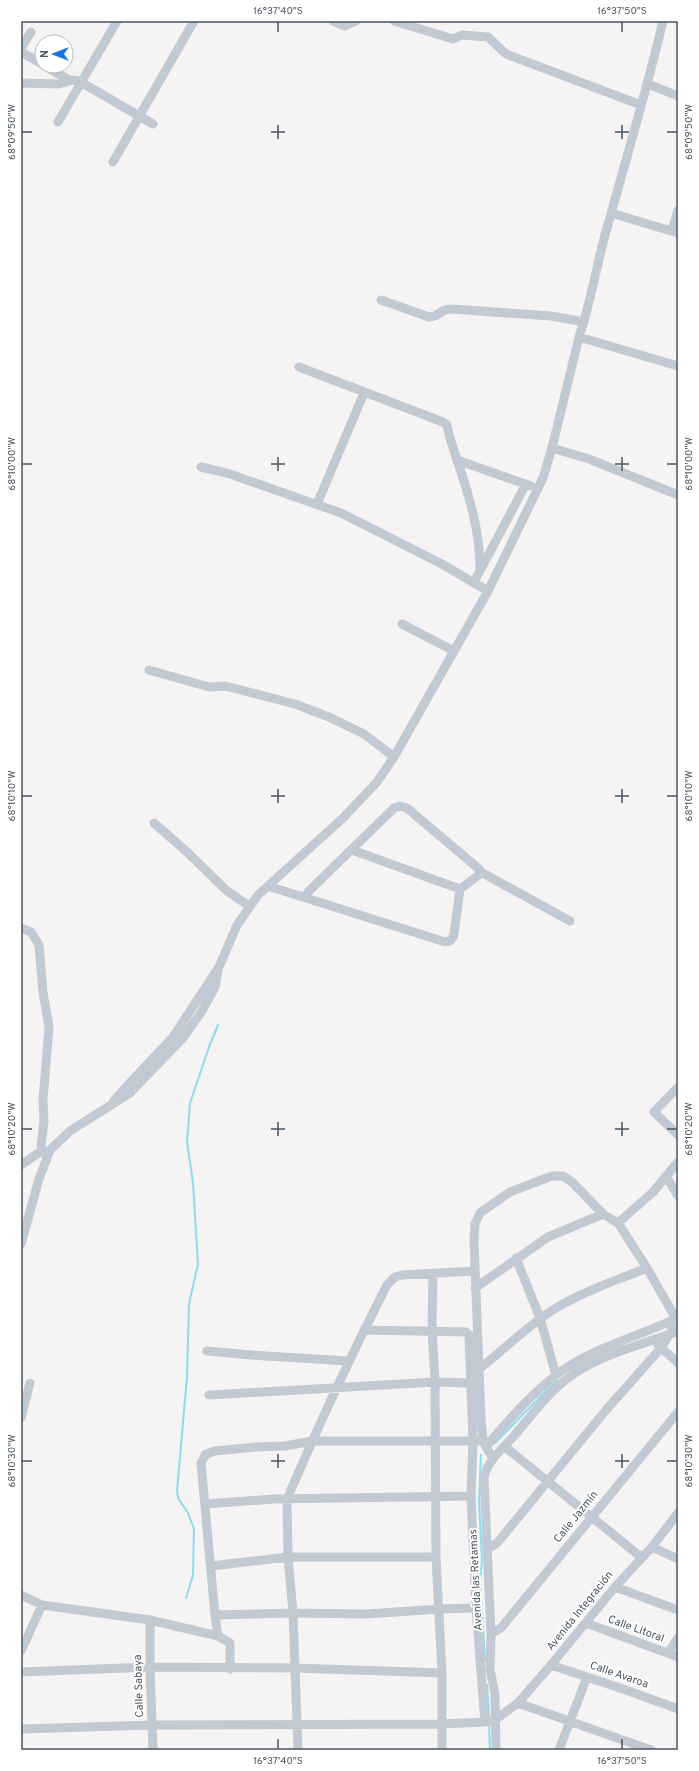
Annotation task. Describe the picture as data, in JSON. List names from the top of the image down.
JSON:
{
  "streets": {
    "street": [
      "Calle Jazmín",
      "Avenida las Retamas",
      "Avenida Integración",
      "Calle Litoral",
      "Calle Avaroa",
      "Calle Sabaya"
    ]
  },
  "crossings": [
    ["Calle Jazmín", "Avenida las Retamas"],
    ["Avenida las Retamas", "Avenida Integración"],
    ["Avenida Integración", "Calle Litoral"],
    ["Avenida Integración", "Calle Avaroa"]
  ],
  "north": "left",
  "coordinates": [
    "16°37'40\"S",
    "16°37'50\"S",
    "68°09'50\"W",
    "68°10'00\"W",
    "68°10'10\"W",
    "68°10'20\"W",
    "68°10'30\"W"
  ]
}
